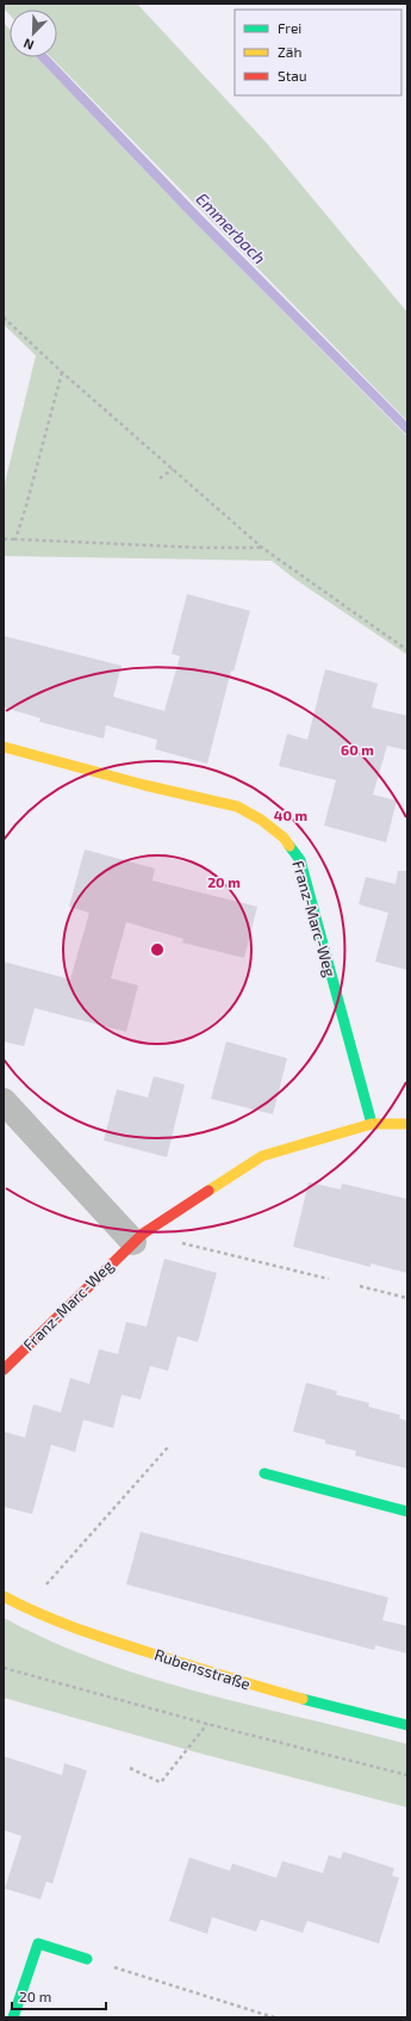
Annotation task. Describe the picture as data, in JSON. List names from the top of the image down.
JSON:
{
  "streets": {
    "street": ["Franz-Marc-Weg", "Rubensstraße"]
  },
  "water": ["Emmerbach"],
  "legend": ["Frei", "Zäh", "Stau"],
  "scale_bar": "20 m",
  "north": "bottom left",
  "rings": ["60 m", "40 m", "20 m"]
}
